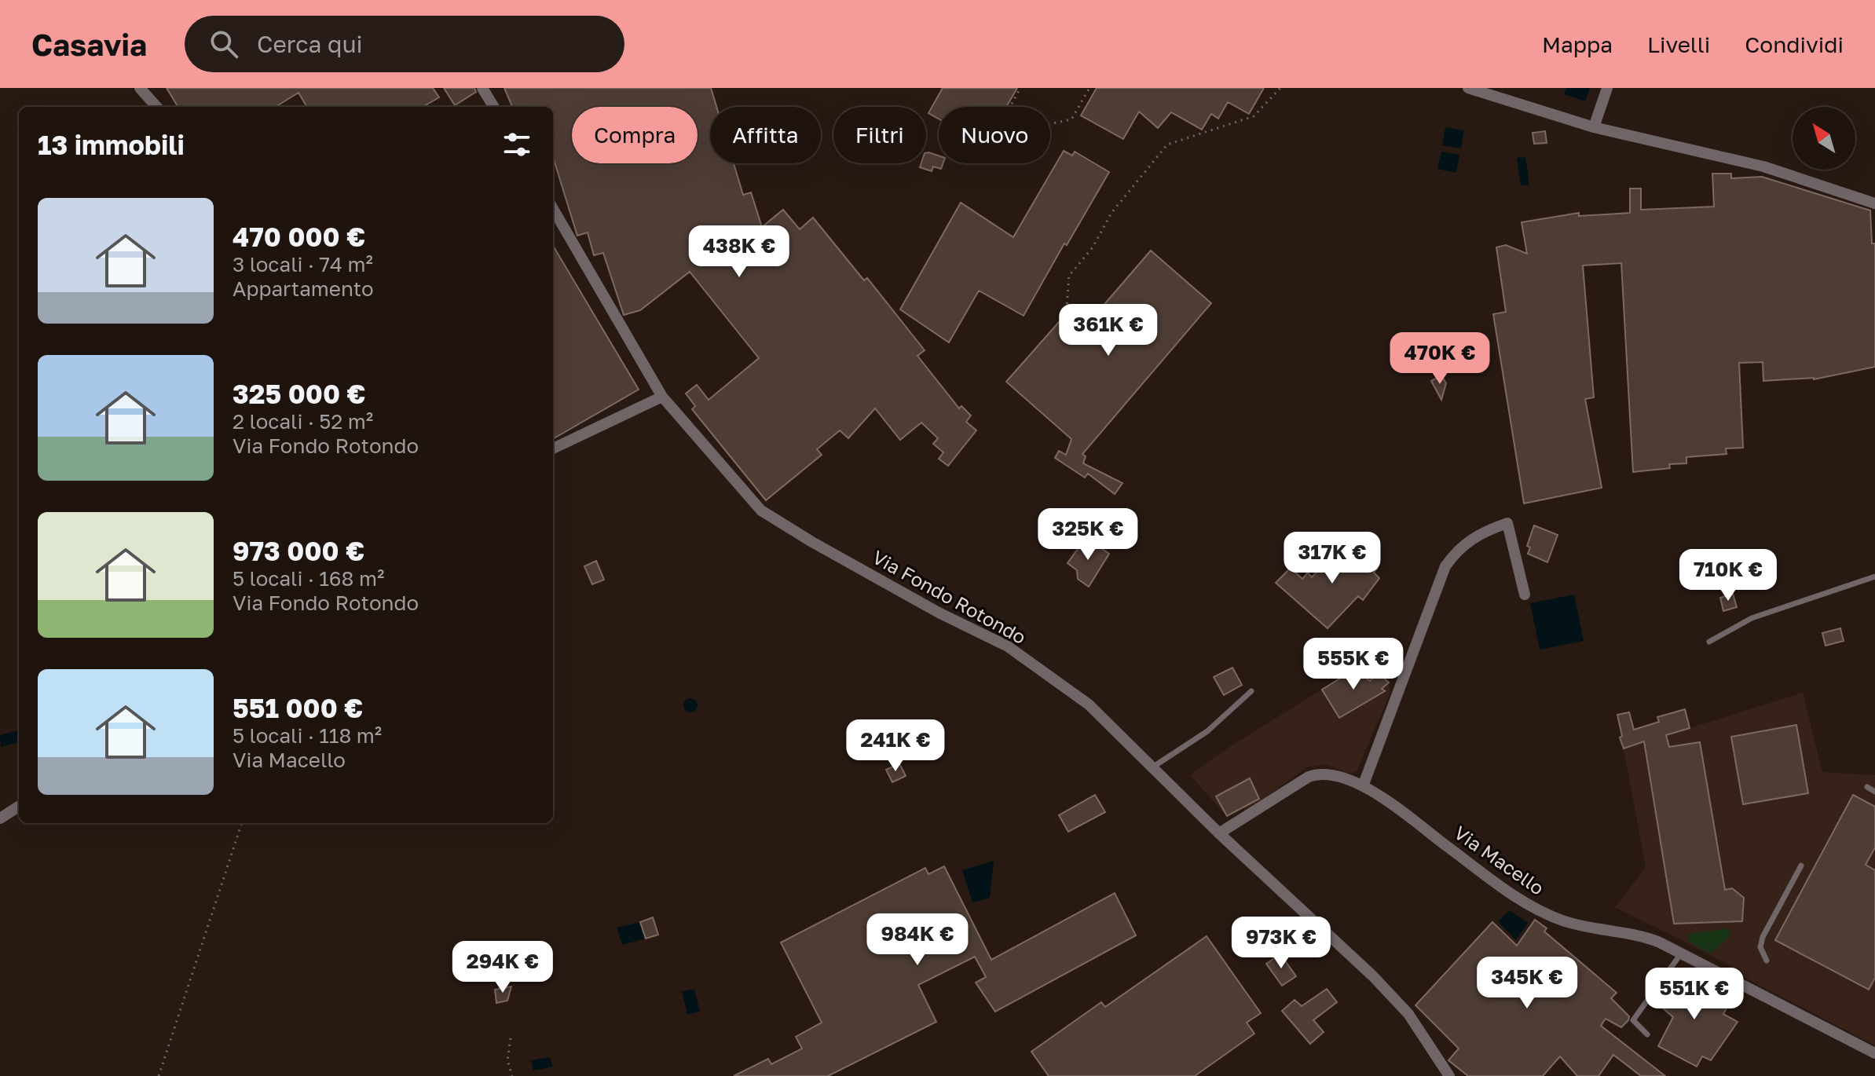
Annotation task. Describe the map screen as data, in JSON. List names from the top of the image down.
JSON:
{
  "streets": {
    "street": ["Via Fondo Rotondo", "Via Macello"]
  },
  "crossings": [
    ["Via Fondo Rotondo", "Via Macello"]
  ],
  "north": "top left",
  "page": {
    "header": "Casavia",
    "search": "Cerca qui",
    "nav": ["Mappa", "Livelli", "Condividi"],
    "chip": [
      "Compra",
      "Affitta",
      "Filtri",
      "Nuovo"
    ],
    "heading": "13 immobili",
    "list": [
      {
        "name": "470 000 €",
        "note": "3 locali · 74 m² · Appartamento"
      },
      {
        "name": "325 000 €",
        "note": "2 locali · 52 m² · Via Fondo Rotondo"
      },
      {
        "name": "973 000 €",
        "note": "5 locali · 168 m² · Via Fondo Rotondo"
      },
      {
        "name": "551 000 €",
        "note": "5 locali · 118 m² · Via Macello"
      }
    ],
    "price": [
      "438K €",
      "361K €",
      "470K €",
      "325K €",
      "317K €",
      "710K €",
      "555K €",
      "241K €",
      "984K €",
      "973K €",
      "294K €",
      "345K €",
      "551K €"
    ]
  }
}
